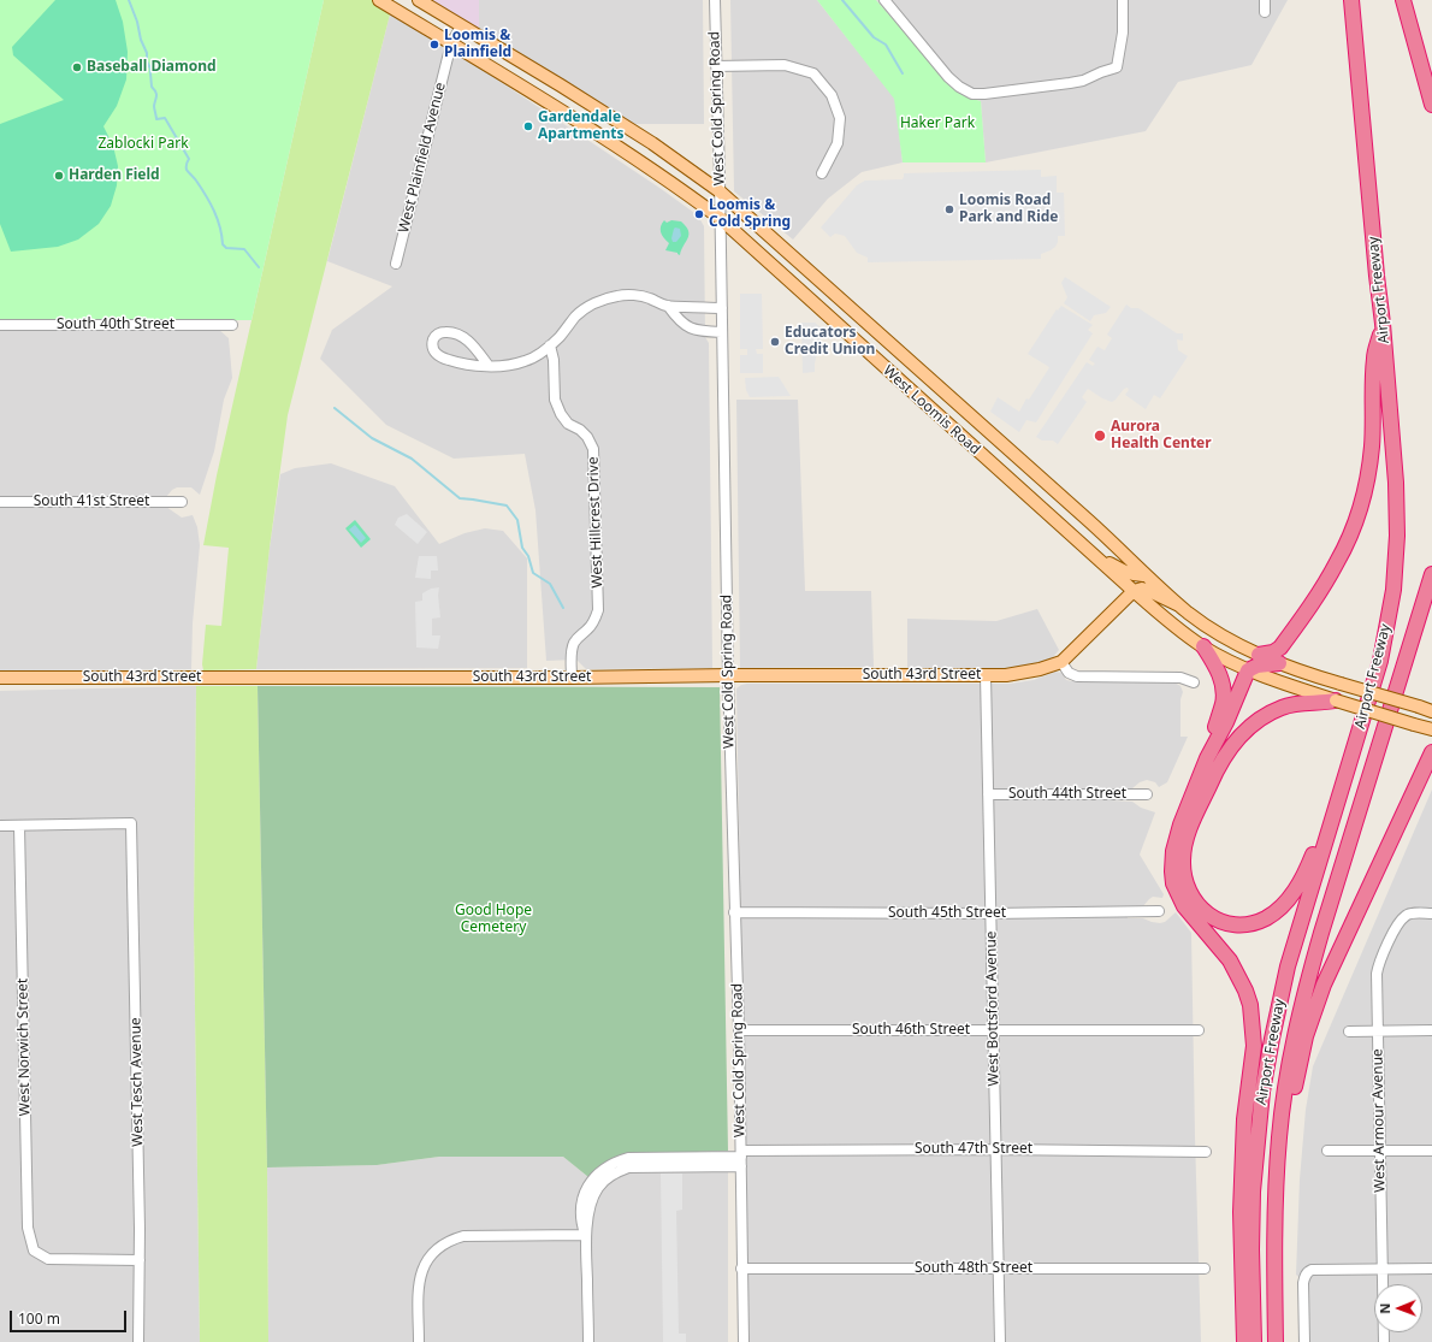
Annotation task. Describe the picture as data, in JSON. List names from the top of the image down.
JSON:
{
  "streets": {
    "highway": ["Airport Freeway"],
    "main road": ["West Loomis Road", "South 43rd Street"],
    "street": [
      "West Cold Spring Road",
      "West Plainfield Avenue",
      "South 40th Street",
      "South 41st Street",
      "West Hillcrest Drive",
      "South 44th Street",
      "South 45th Street",
      "West Bottsford Avenue",
      "South 46th Street",
      "West Norwich Street",
      "West Tesch Avenue",
      "West Armour Avenue",
      "South 47th Street",
      "South 48th Street"
    ]
  },
  "crossings": [
    ["West Cold Spring Road", "West Loomis Road"],
    ["West Cold Spring Road", "South 43rd Street"],
    ["West Cold Spring Road", "South 45th Street"],
    ["West Cold Spring Road", "South 46th Street"],
    ["West Cold Spring Road", "South 47th Street"],
    ["West Cold Spring Road", "South 48th Street"],
    ["West Plainfield Avenue", "West Loomis Road"],
    ["West Loomis Road", "South 43rd Street"],
    ["West Hillcrest Drive", "South 43rd Street"],
    ["South 43rd Street", "West Bottsford Avenue"],
    ["South 44th Street", "West Bottsford Avenue"],
    ["South 45th Street", "West Bottsford Avenue"],
    ["West Bottsford Avenue", "South 46th Street"],
    ["West Bottsford Avenue", "South 47th Street"],
    ["West Bottsford Avenue", "South 48th Street"],
    ["West Norwich Street", "West Tesch Avenue"]
  ],
  "parks": ["Haker Park", "Zablocki Park", "Good Hope Cemetery"],
  "places": [
    "Loomis & Plainfield",
    "Baseball Diamond",
    "Gardendale Apartments",
    "Harden Field",
    "Loomis Road Park and Ride",
    "Loomis & Cold Spring",
    "Educators Credit Union",
    "Aurora Health Center"
  ],
  "scale_bar": "100 m",
  "north": "left"
}
